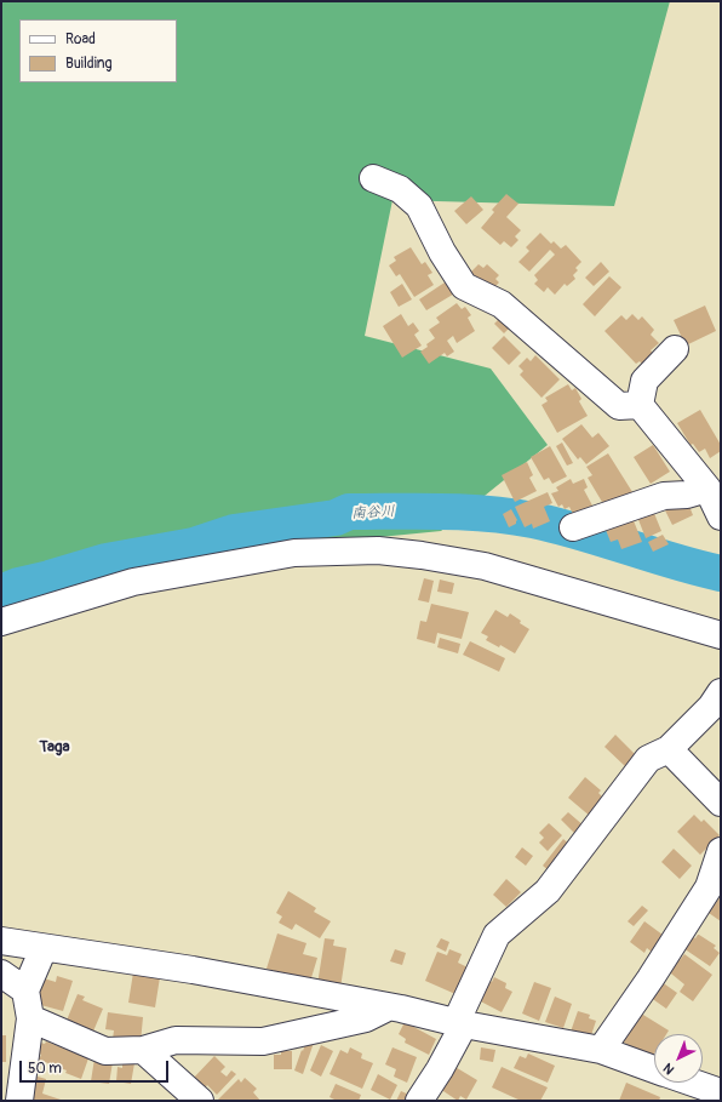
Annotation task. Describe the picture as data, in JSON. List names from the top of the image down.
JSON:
{
  "districts": ["Taga"],
  "water": ["南谷川"],
  "legend": ["Road", "Building"],
  "scale_bar": "50 m",
  "north": "bottom left"
}
